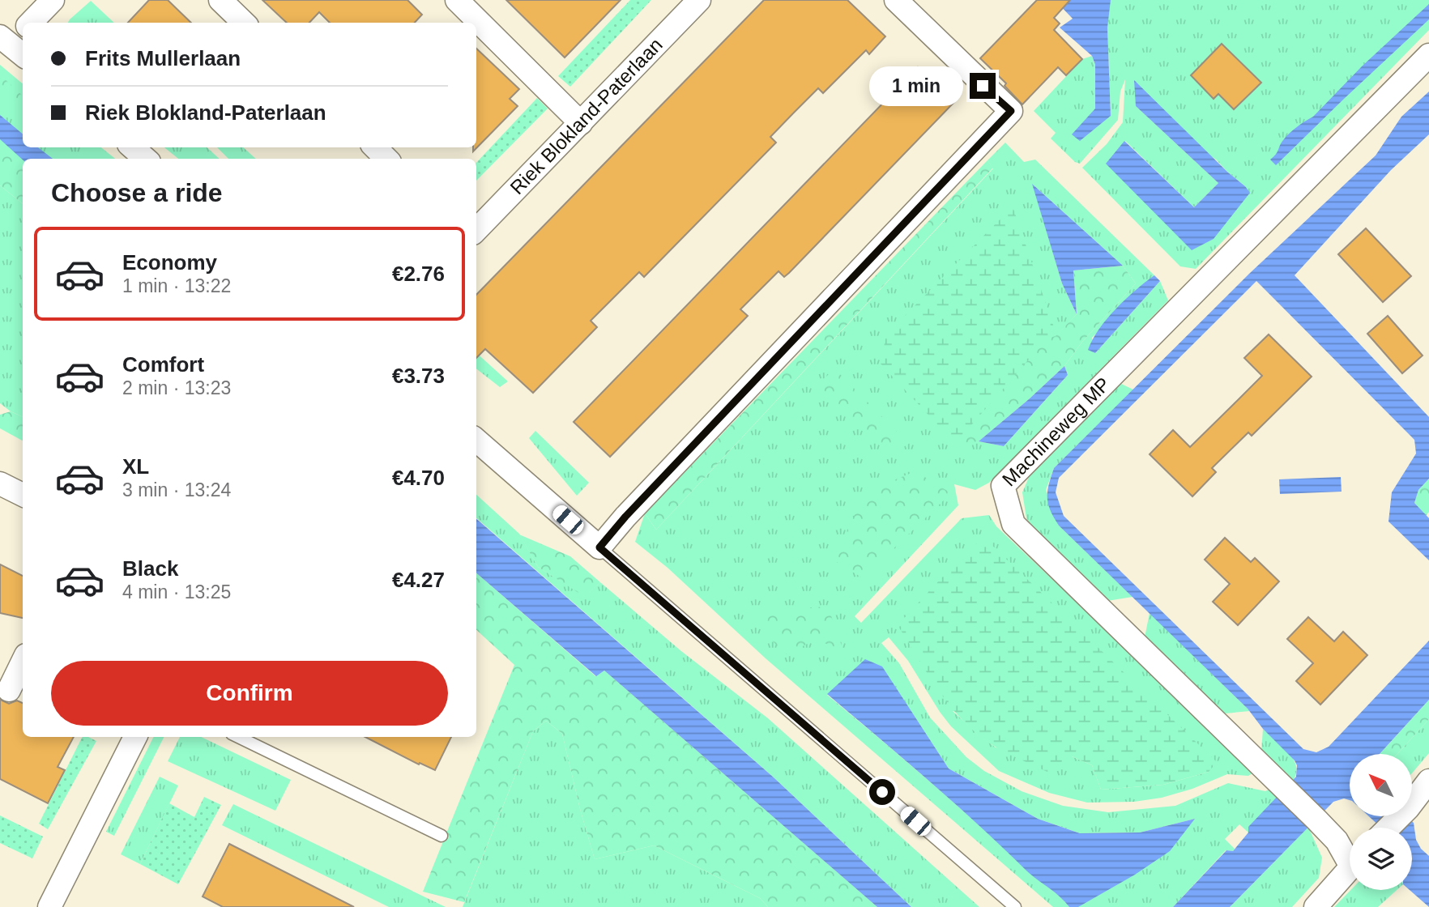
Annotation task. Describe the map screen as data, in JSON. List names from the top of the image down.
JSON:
{
  "streets": {
    "street": ["Riek Blokland-Paterlaan", "Machineweg MP"]
  },
  "north": "top left",
  "page": {
    "banner": ["Frits Mullerlaan", "Riek Blokland-Paterlaan"],
    "bubble": "1 min",
    "heading": "Choose a ride",
    "list": [
      {
        "name": "Economy",
        "note": "1 min · 13:22",
        "value": "€2.76"
      },
      {
        "name": "Comfort",
        "note": "2 min · 13:23",
        "value": "€3.73"
      },
      {
        "name": "XL",
        "note": "3 min · 13:24",
        "value": "€4.70"
      },
      {
        "name": "Black",
        "note": "4 min · 13:25",
        "value": "€4.27"
      }
    ],
    "buttons": "Confirm"
  }
}
